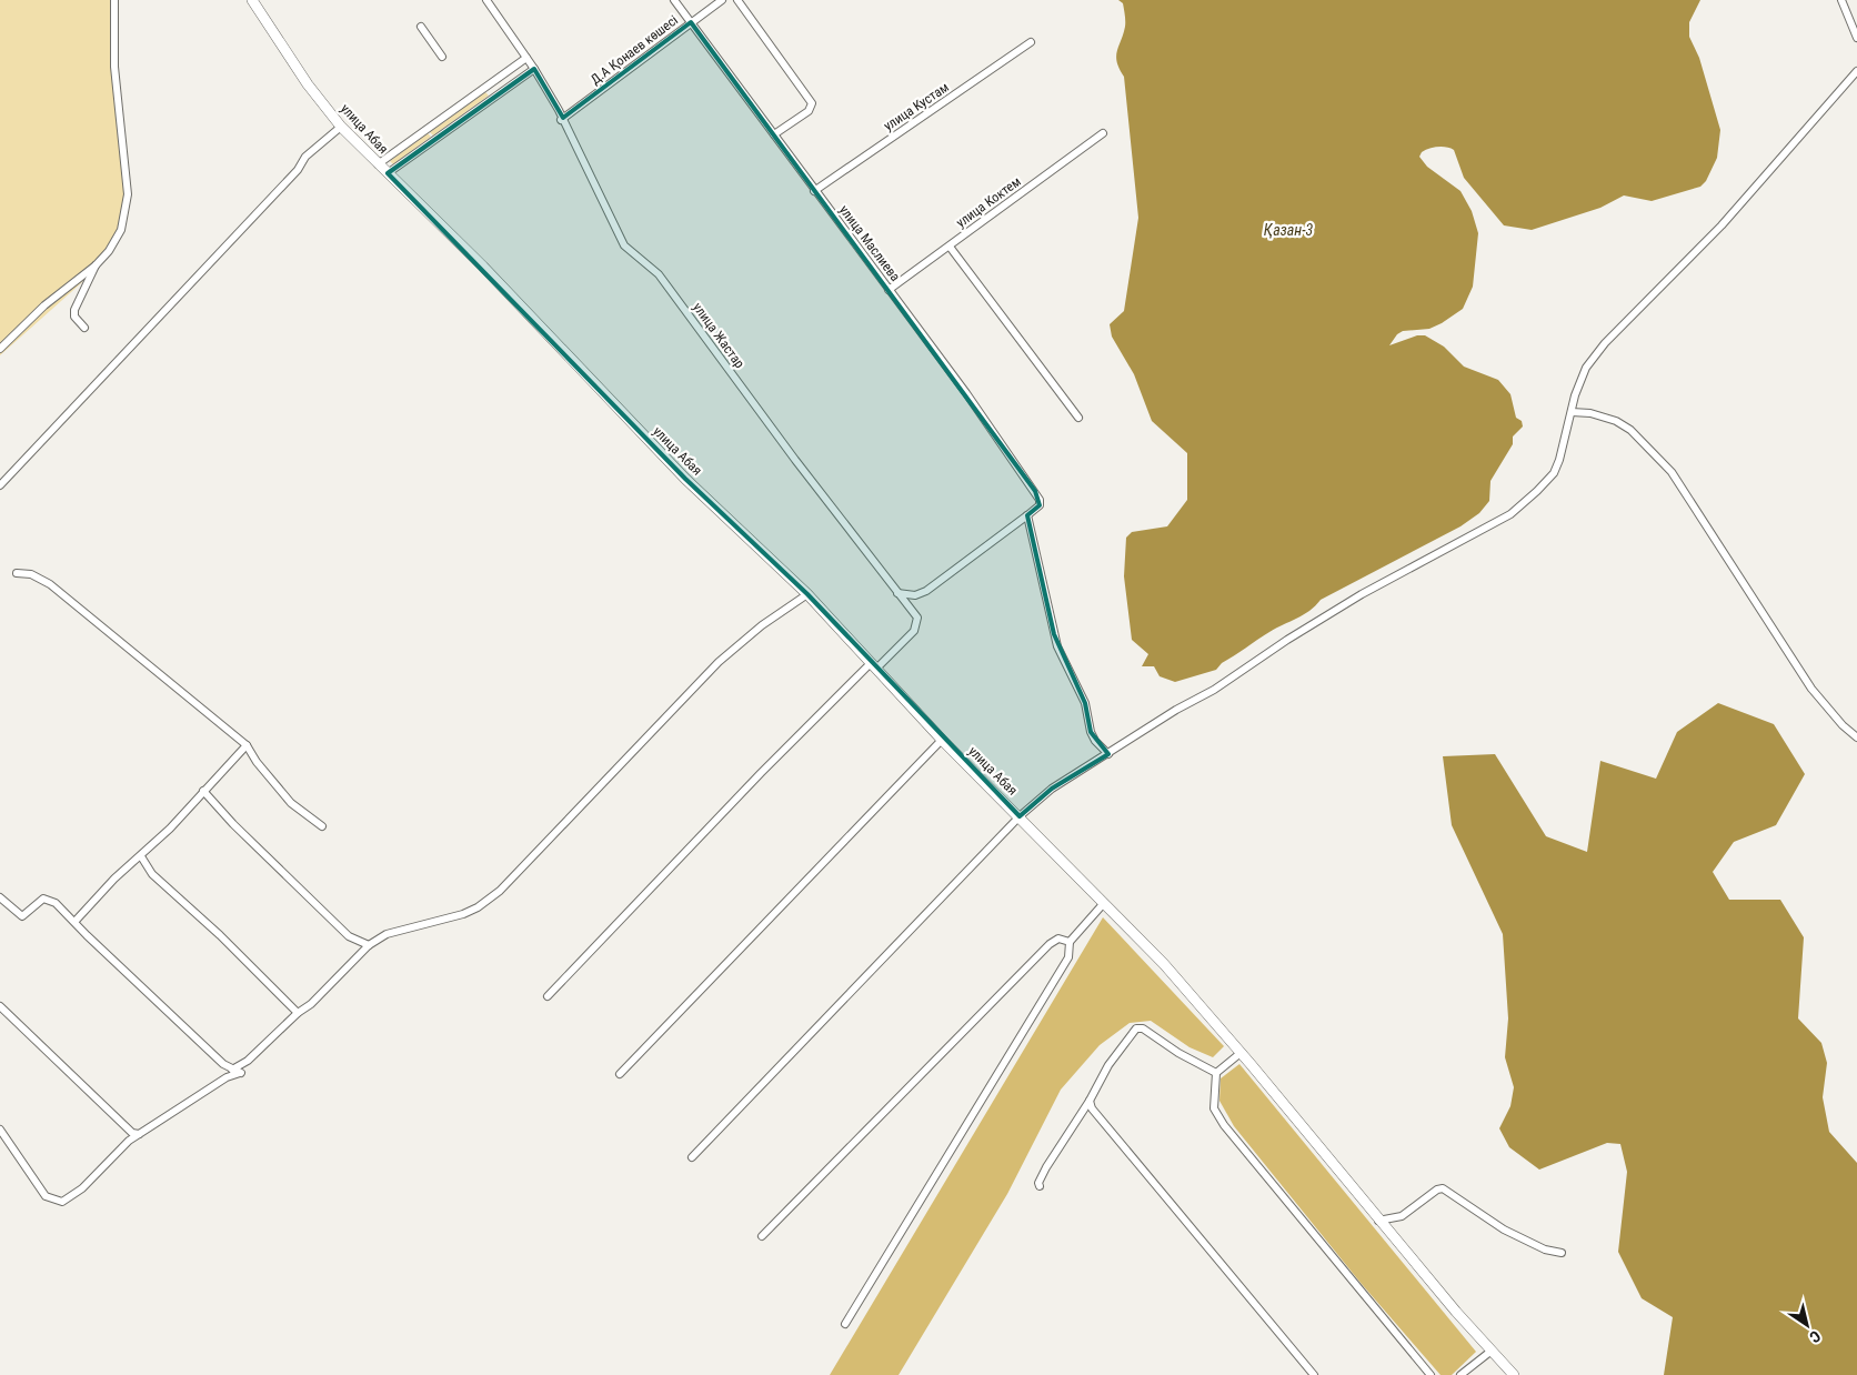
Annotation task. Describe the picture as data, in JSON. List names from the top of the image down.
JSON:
{
  "streets": {
    "main road": ["улица Абая"],
    "street": [
      "Д.А Қонаев көшесі",
      "улица Кустам",
      "улица Коктем",
      "улица Маслиева",
      "улица Жастар"
    ]
  },
  "crossings": [
    ["Д.А Қонаев көшесі", "улица Маслиева"],
    ["Д.А Қонаев көшесі", "улица Жастар"],
    ["улица Кустам", "улица Маслиева"],
    ["улица Абая", "улица Жастар"],
    ["улица Коктем", "улица Маслиева"]
  ],
  "water": ["Қазан-3"],
  "north": "bottom right"
}
